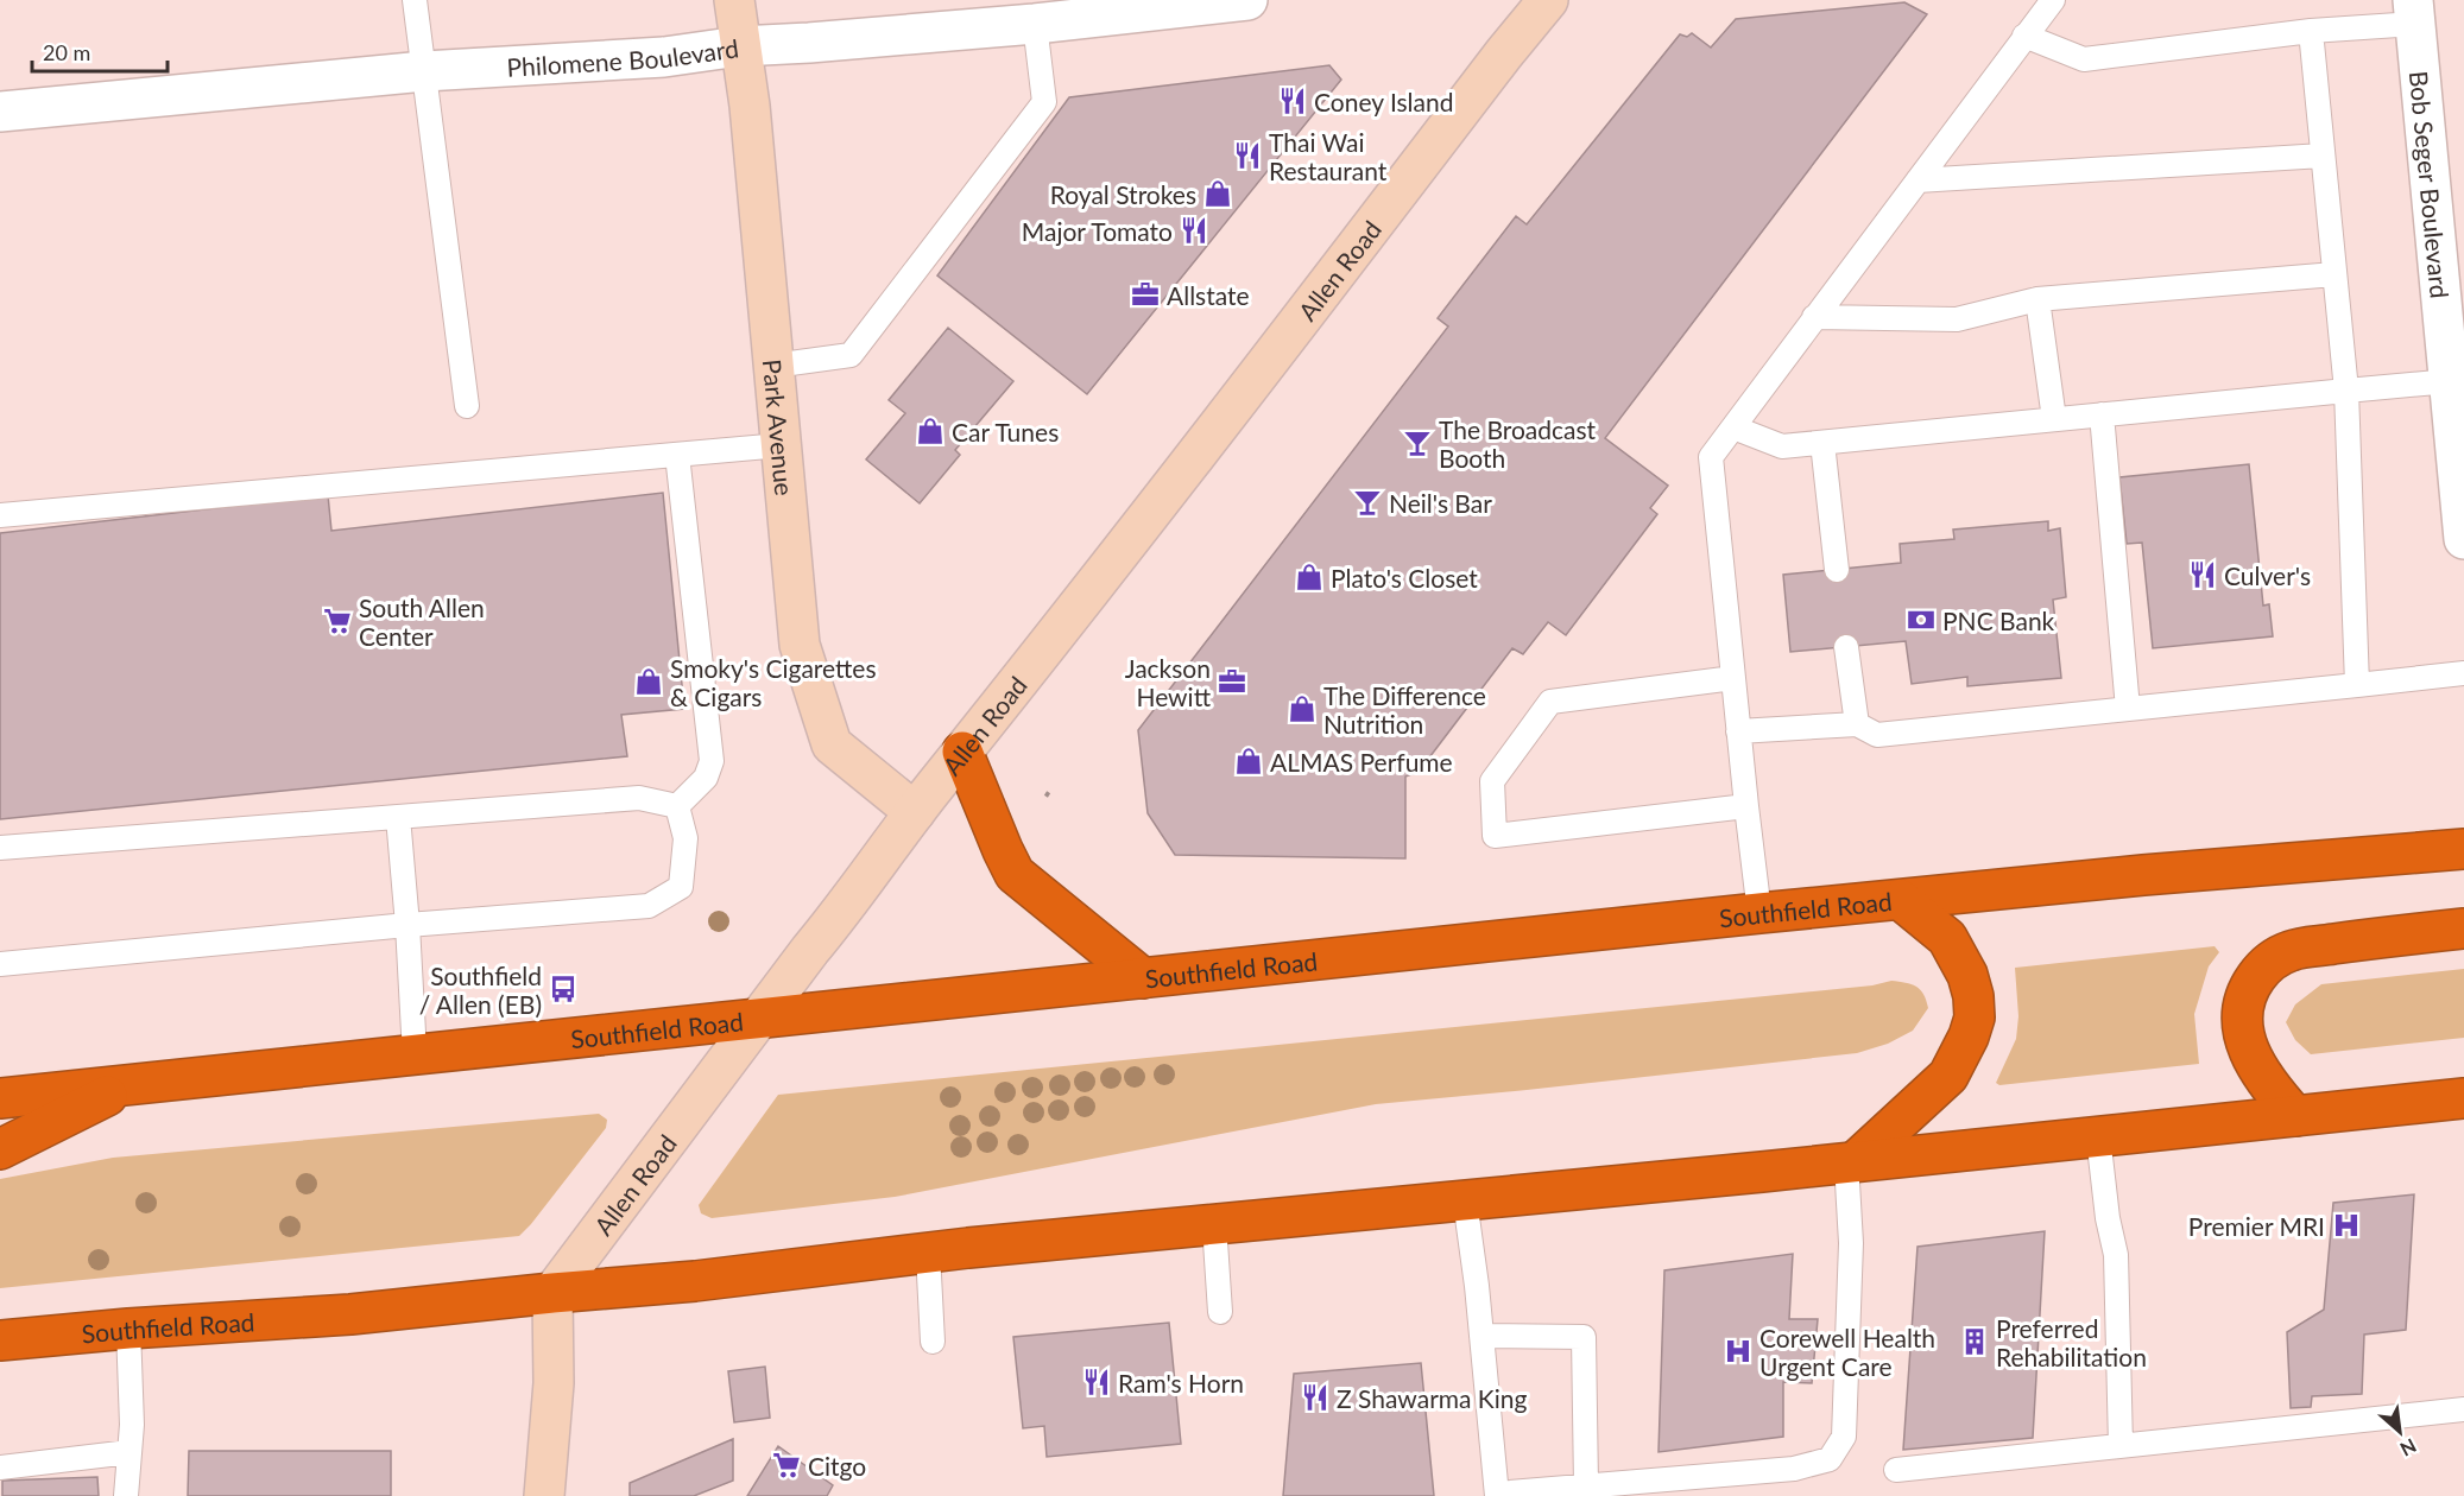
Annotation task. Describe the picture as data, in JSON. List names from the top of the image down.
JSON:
{
  "streets": {
    "highway": ["Southfield Road"],
    "main road": ["Allen Road", "Park Avenue"],
    "street": ["Philomene Boulevard", "Bob Seger Boulevard"]
  },
  "crossings": [
    ["Philomene Boulevard", "Park Avenue"],
    ["Allen Road", "Park Avenue"],
    ["Allen Road", "Southfield Road"]
  ],
  "places": {
    "restaurant": [
      "Coney Island",
      "Thai Wai Restaurant",
      "Major Tomato",
      "Culver's",
      "Ram's Horn",
      "Z Shawarma King"
    ],
    "shop": [
      "Royal Strokes",
      "Car Tunes",
      "Plato's Closet",
      "Smoky's Cigarettes & Cigars",
      "The Difference Nutrition",
      "ALMAS Perfume"
    ],
    "office": ["Allstate", "Jackson Hewitt"],
    "bar": ["The Broadcast Booth", "Neil's Bar"],
    "bank": ["PNC Bank"],
    "supermarket": ["South Allen Center", "Citgo"],
    "bus stop": ["Southfield / Allen (EB)"],
    "hospital": ["Premier MRI", "Corewell Health Urgent Care"],
    "building": ["Preferred Rehabilitation"]
  },
  "scale_bar": "20 m",
  "north": "bottom right"
}
